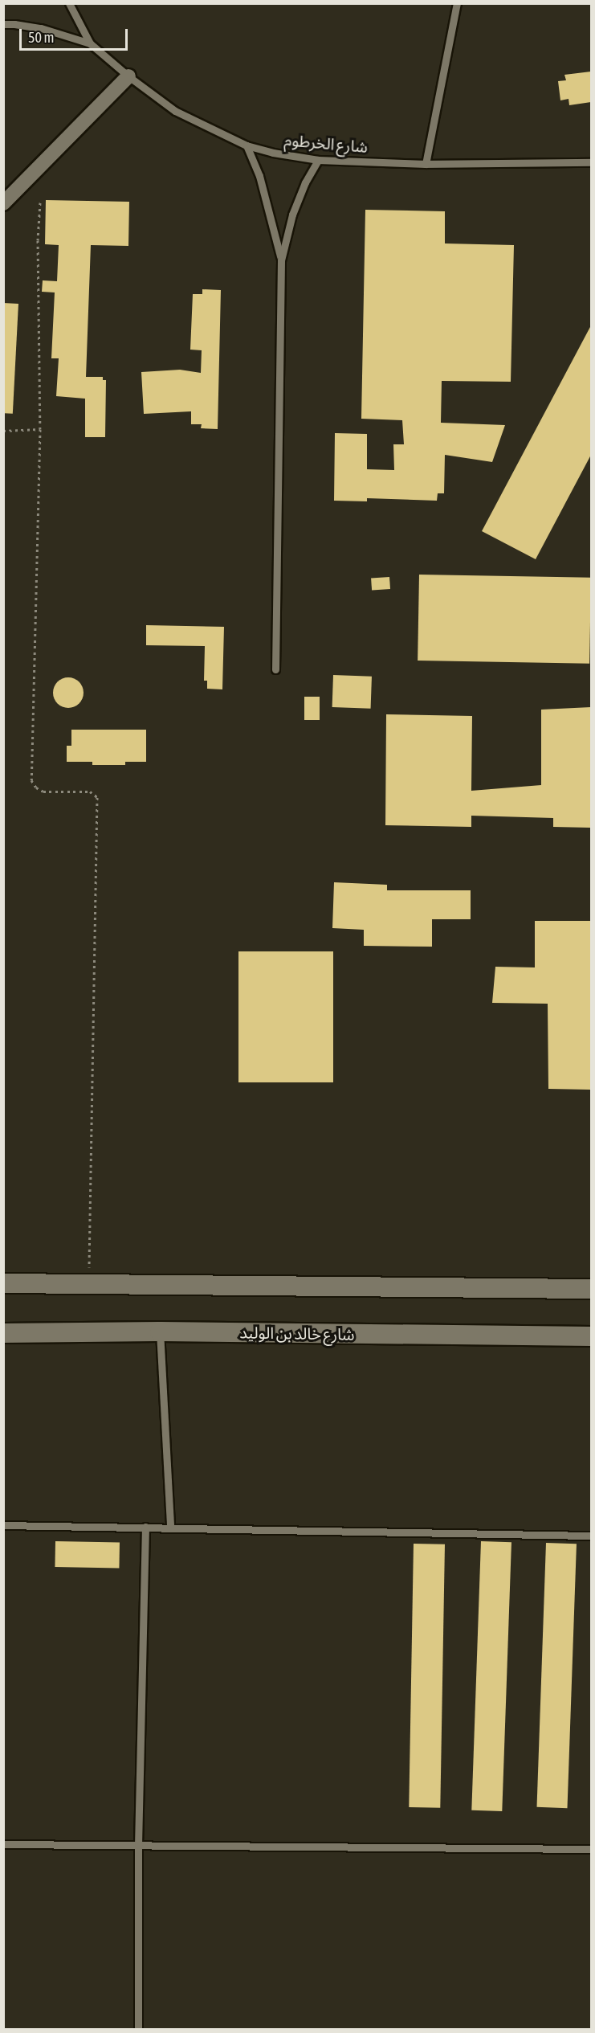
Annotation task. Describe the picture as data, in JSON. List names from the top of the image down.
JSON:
{
  "streets": {
    "main road": ["شارع خالد بن الوليد"],
    "lane": ["شارع الخرطوم"]
  },
  "scale_bar": "50 m"
}
